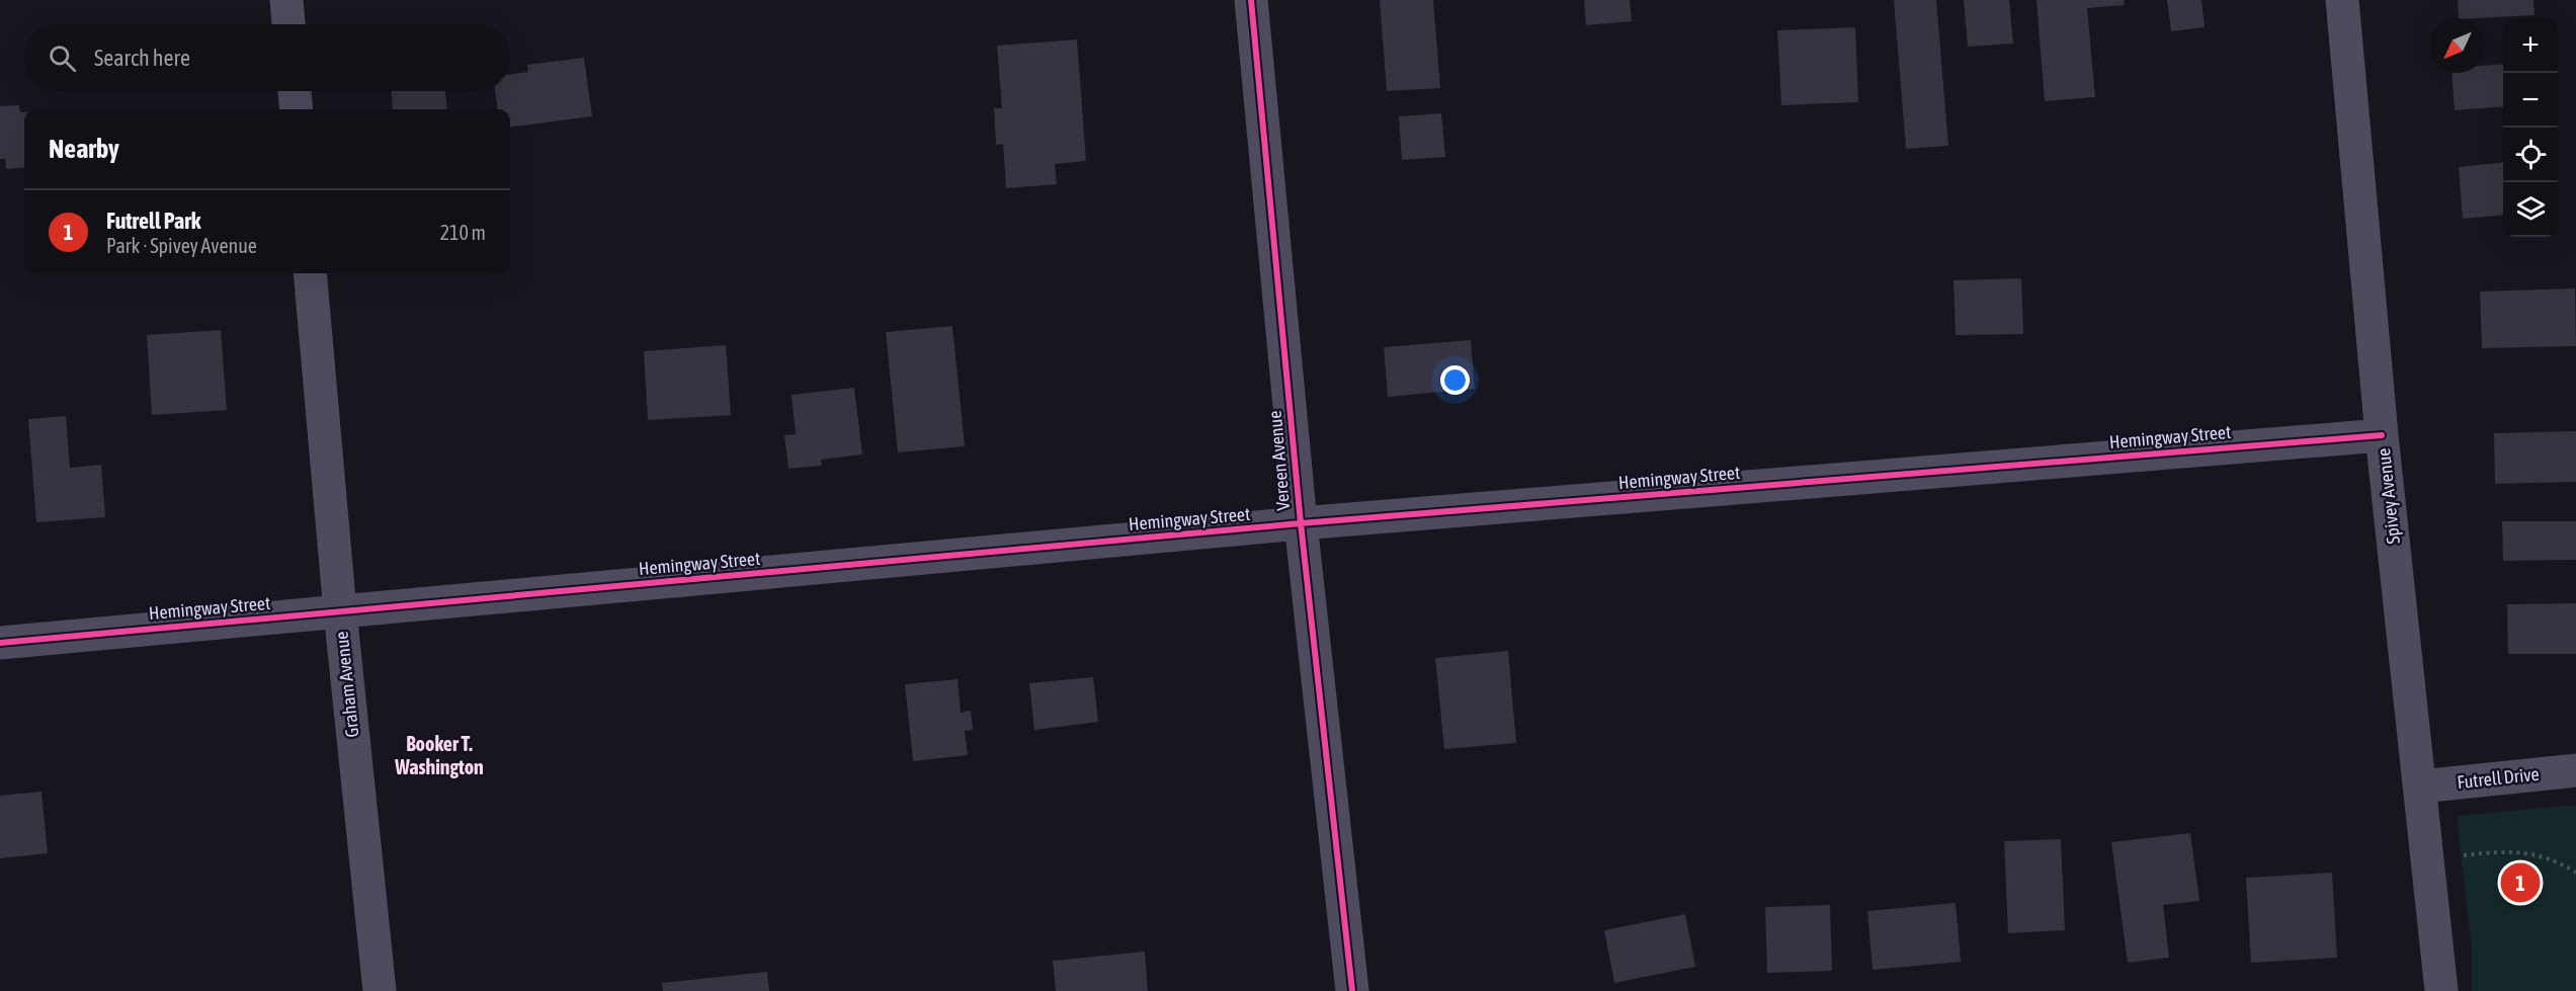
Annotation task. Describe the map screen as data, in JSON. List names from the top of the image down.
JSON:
{
  "streets": {
    "street": [
      "Hemingway Street",
      "Vereen Avenue",
      "Spivey Avenue",
      "Graham Avenue",
      "Futrell Drive"
    ]
  },
  "crossings": [
    ["Hemingway Street", "Vereen Avenue"],
    ["Hemingway Street", "Spivey Avenue"],
    ["Hemingway Street", "Graham Avenue"],
    ["Spivey Avenue", "Futrell Drive"]
  ],
  "districts": ["Booker T. Washington"],
  "north": "bottom left",
  "page": {
    "map_buttons": ["+", "−"],
    "search": "Search here",
    "heading": "Nearby",
    "list": [
      {
        "mark": "1",
        "name": "Futrell Park",
        "note": "Park · Spivey Avenue",
        "value": "210 m"
      }
    ],
    "pins": "1"
  }
}
